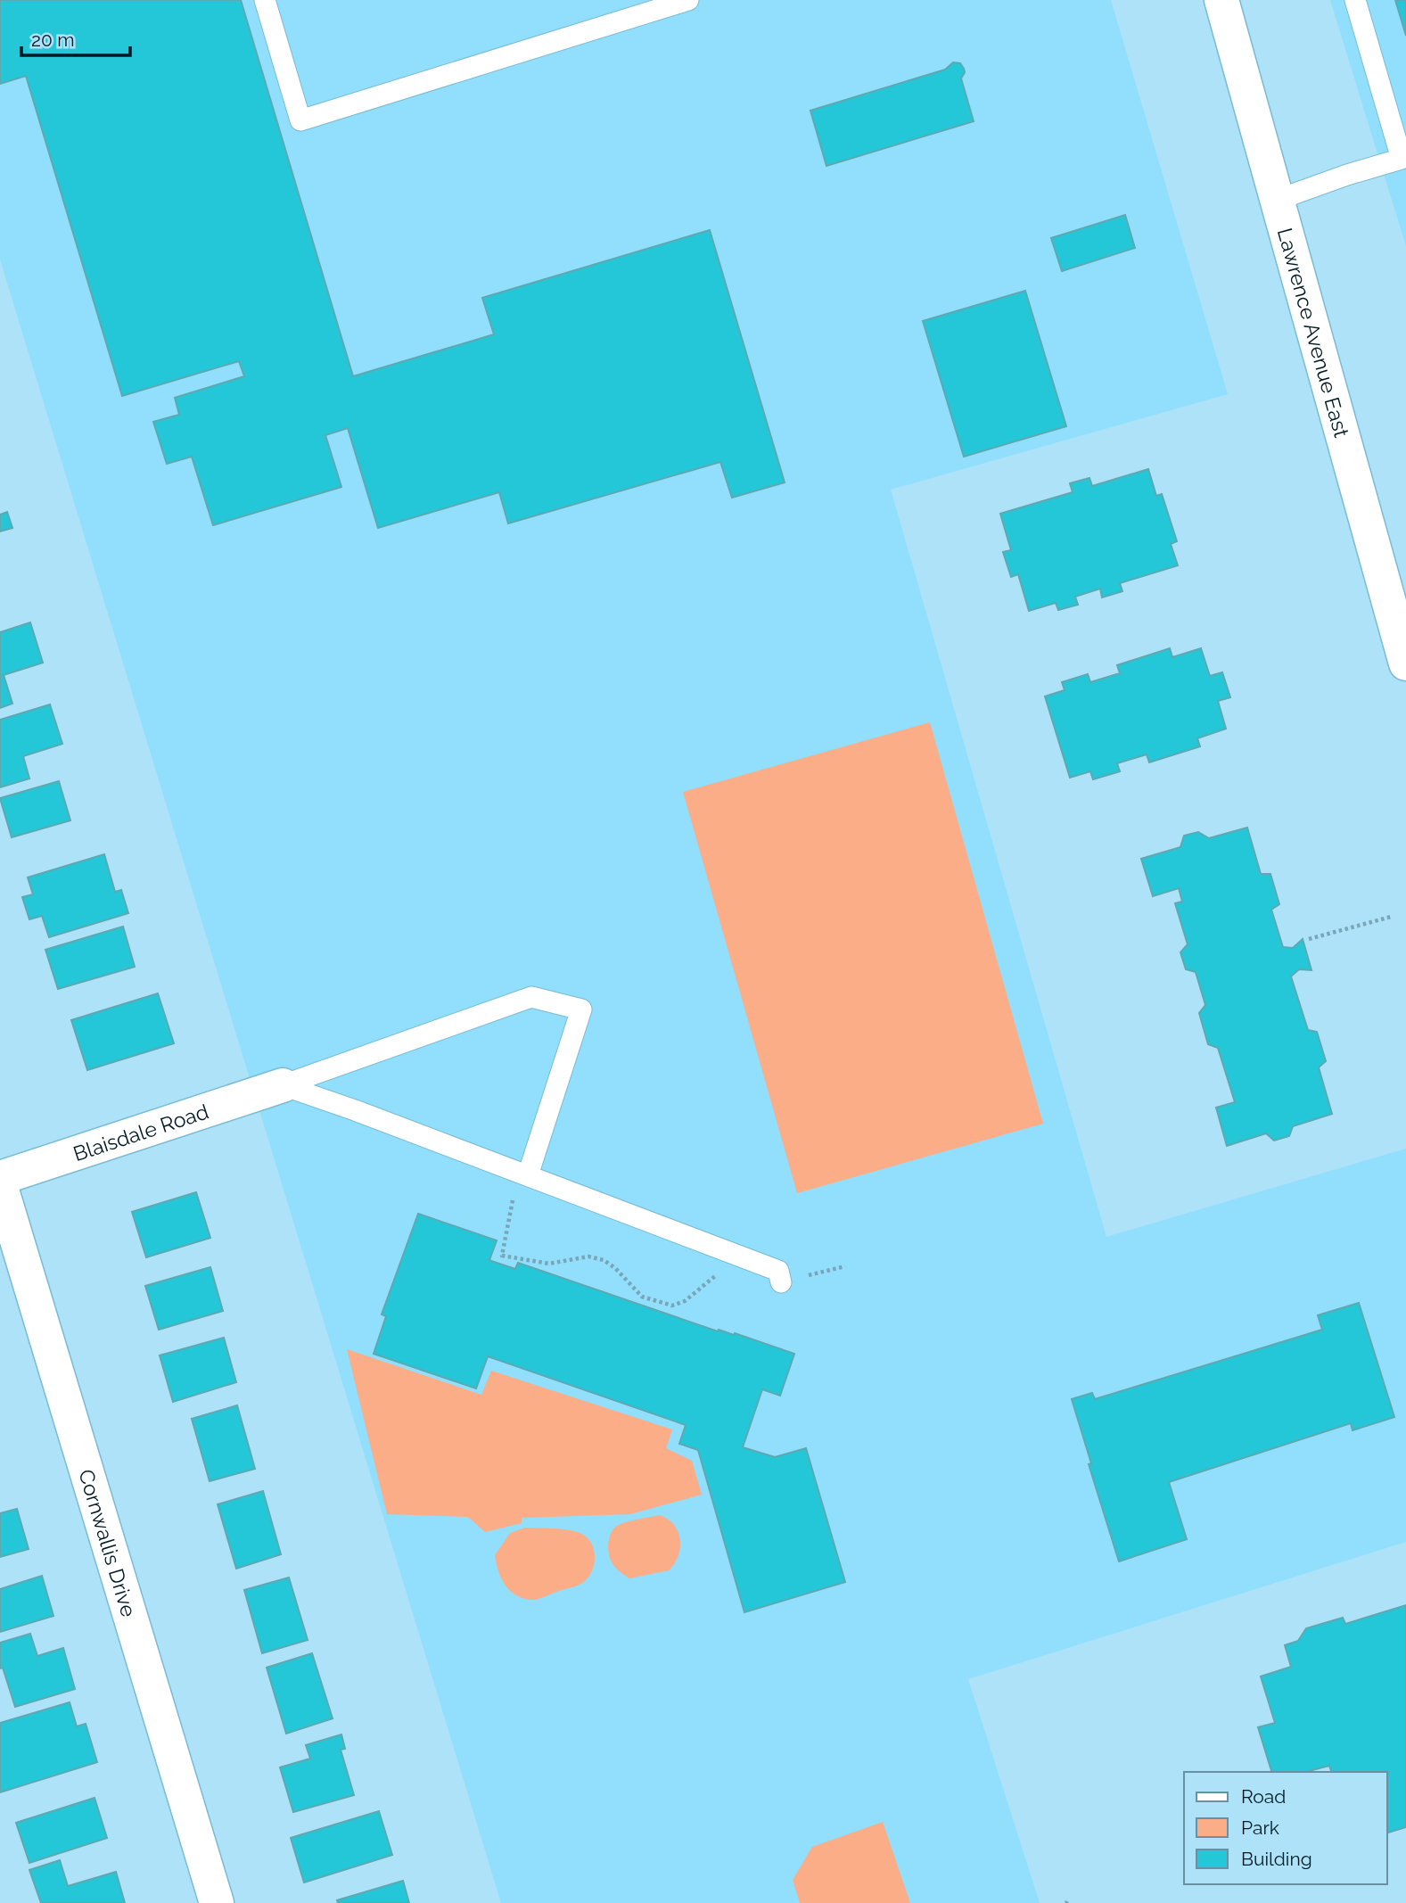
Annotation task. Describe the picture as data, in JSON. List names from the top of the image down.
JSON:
{
  "streets": {
    "street": ["Lawrence Avenue East", "Blaisdale Road", "Cornwallis Drive"]
  },
  "legend": ["Road", "Park", "Building"],
  "scale_bar": "20 m"
}
